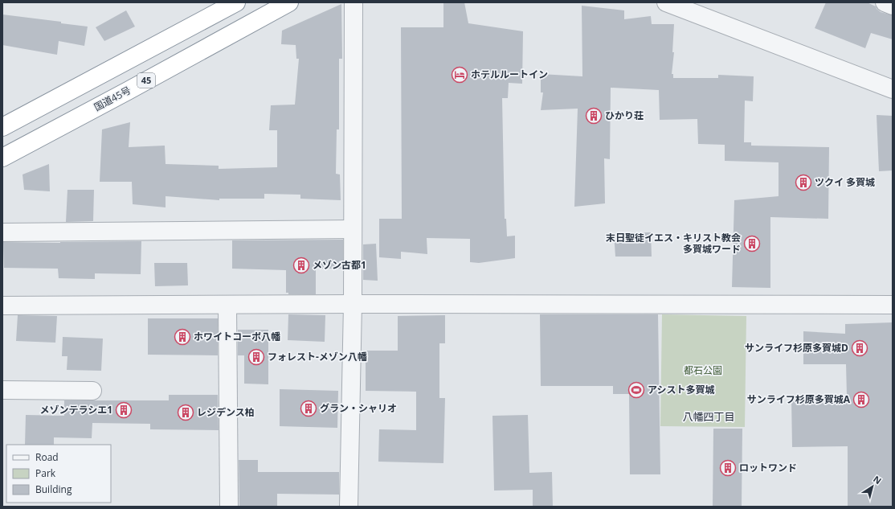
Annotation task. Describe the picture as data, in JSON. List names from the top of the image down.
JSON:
{
  "streets": {
    "highway": ["45", "国道45号"]
  },
  "districts": ["八幡四丁目"],
  "parks": ["都石公園"],
  "places": {
    "hotel": ["ホテルルートイン"],
    "building": [
      "ひかり荘",
      "ツクイ 多賀城",
      "末日聖徒イエス・キリスト教会 多賀城ワード",
      "メゾン古都1",
      "ホワイトコーポ八幡",
      "サンライフ杉原多賀城D",
      "フォレスト-メゾン八幡",
      "サンライフ杉原多賀城A",
      "グラン・シャリオ",
      "メゾンテラシエ1",
      "レジデンス柏",
      "ロットワンド"
    ],
    "sports": ["アシスト多賀城"]
  },
  "legend": ["Road", "Park", "Building"],
  "north": "top right"
}
